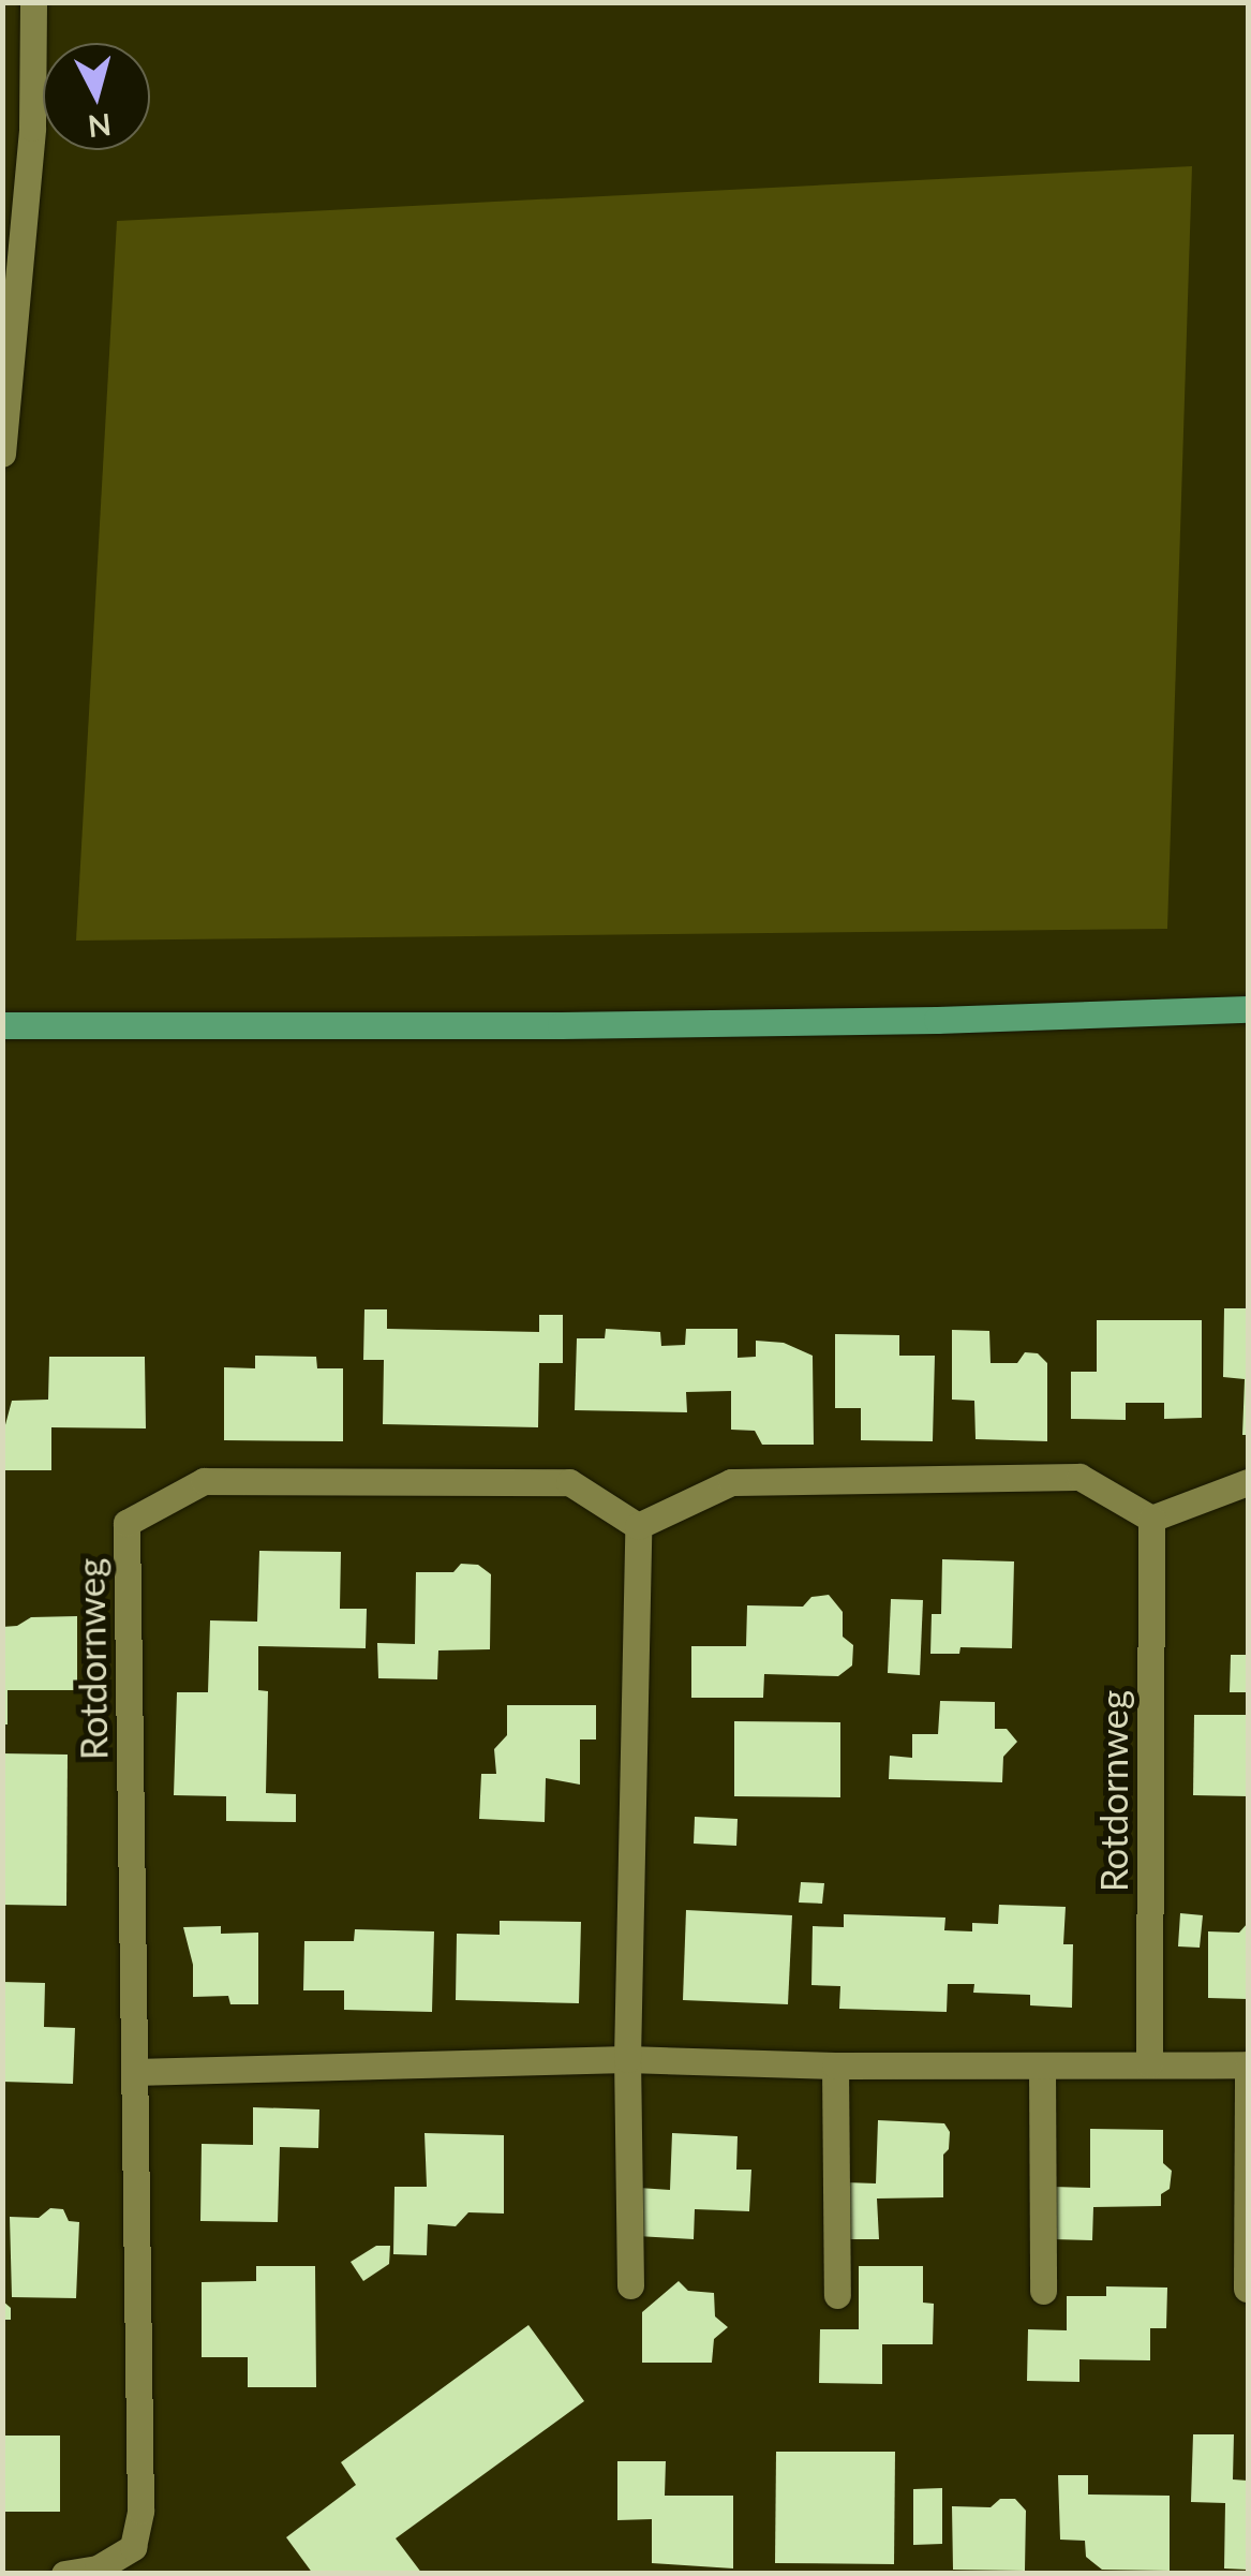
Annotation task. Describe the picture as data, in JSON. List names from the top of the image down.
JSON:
{
  "streets": {
    "street": ["Rotdornweg"]
  },
  "north": "bottom"
}
